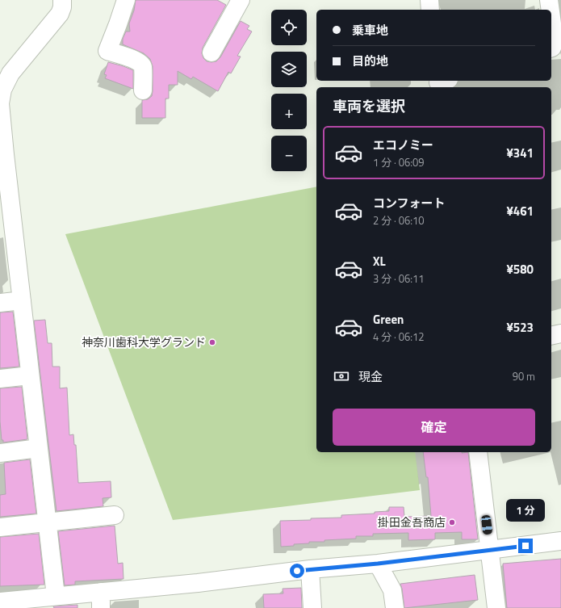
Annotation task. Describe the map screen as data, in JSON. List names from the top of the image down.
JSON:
{
  "places": ["神奈川歯科大学グランド", "掛田金吾商店"],
  "page": {
    "map_buttons": ["+", "−"],
    "banner": ["乗車地", "目的地"],
    "heading": "車両を選択",
    "list": [
      {
        "name": "エコノミー",
        "note": "1 分 · 06:09",
        "value": "¥341"
      },
      {
        "name": "コンフォート",
        "note": "2 分 · 06:10",
        "value": "¥461"
      },
      {
        "name": "XL",
        "note": "3 分 · 06:11",
        "value": "¥580"
      },
      {
        "name": "Green",
        "note": "4 分 · 06:12",
        "value": "¥523"
      }
    ],
    "pay": ["現金", "90 m"],
    "buttons": "確定",
    "bubble": "1 分"
  }
}
